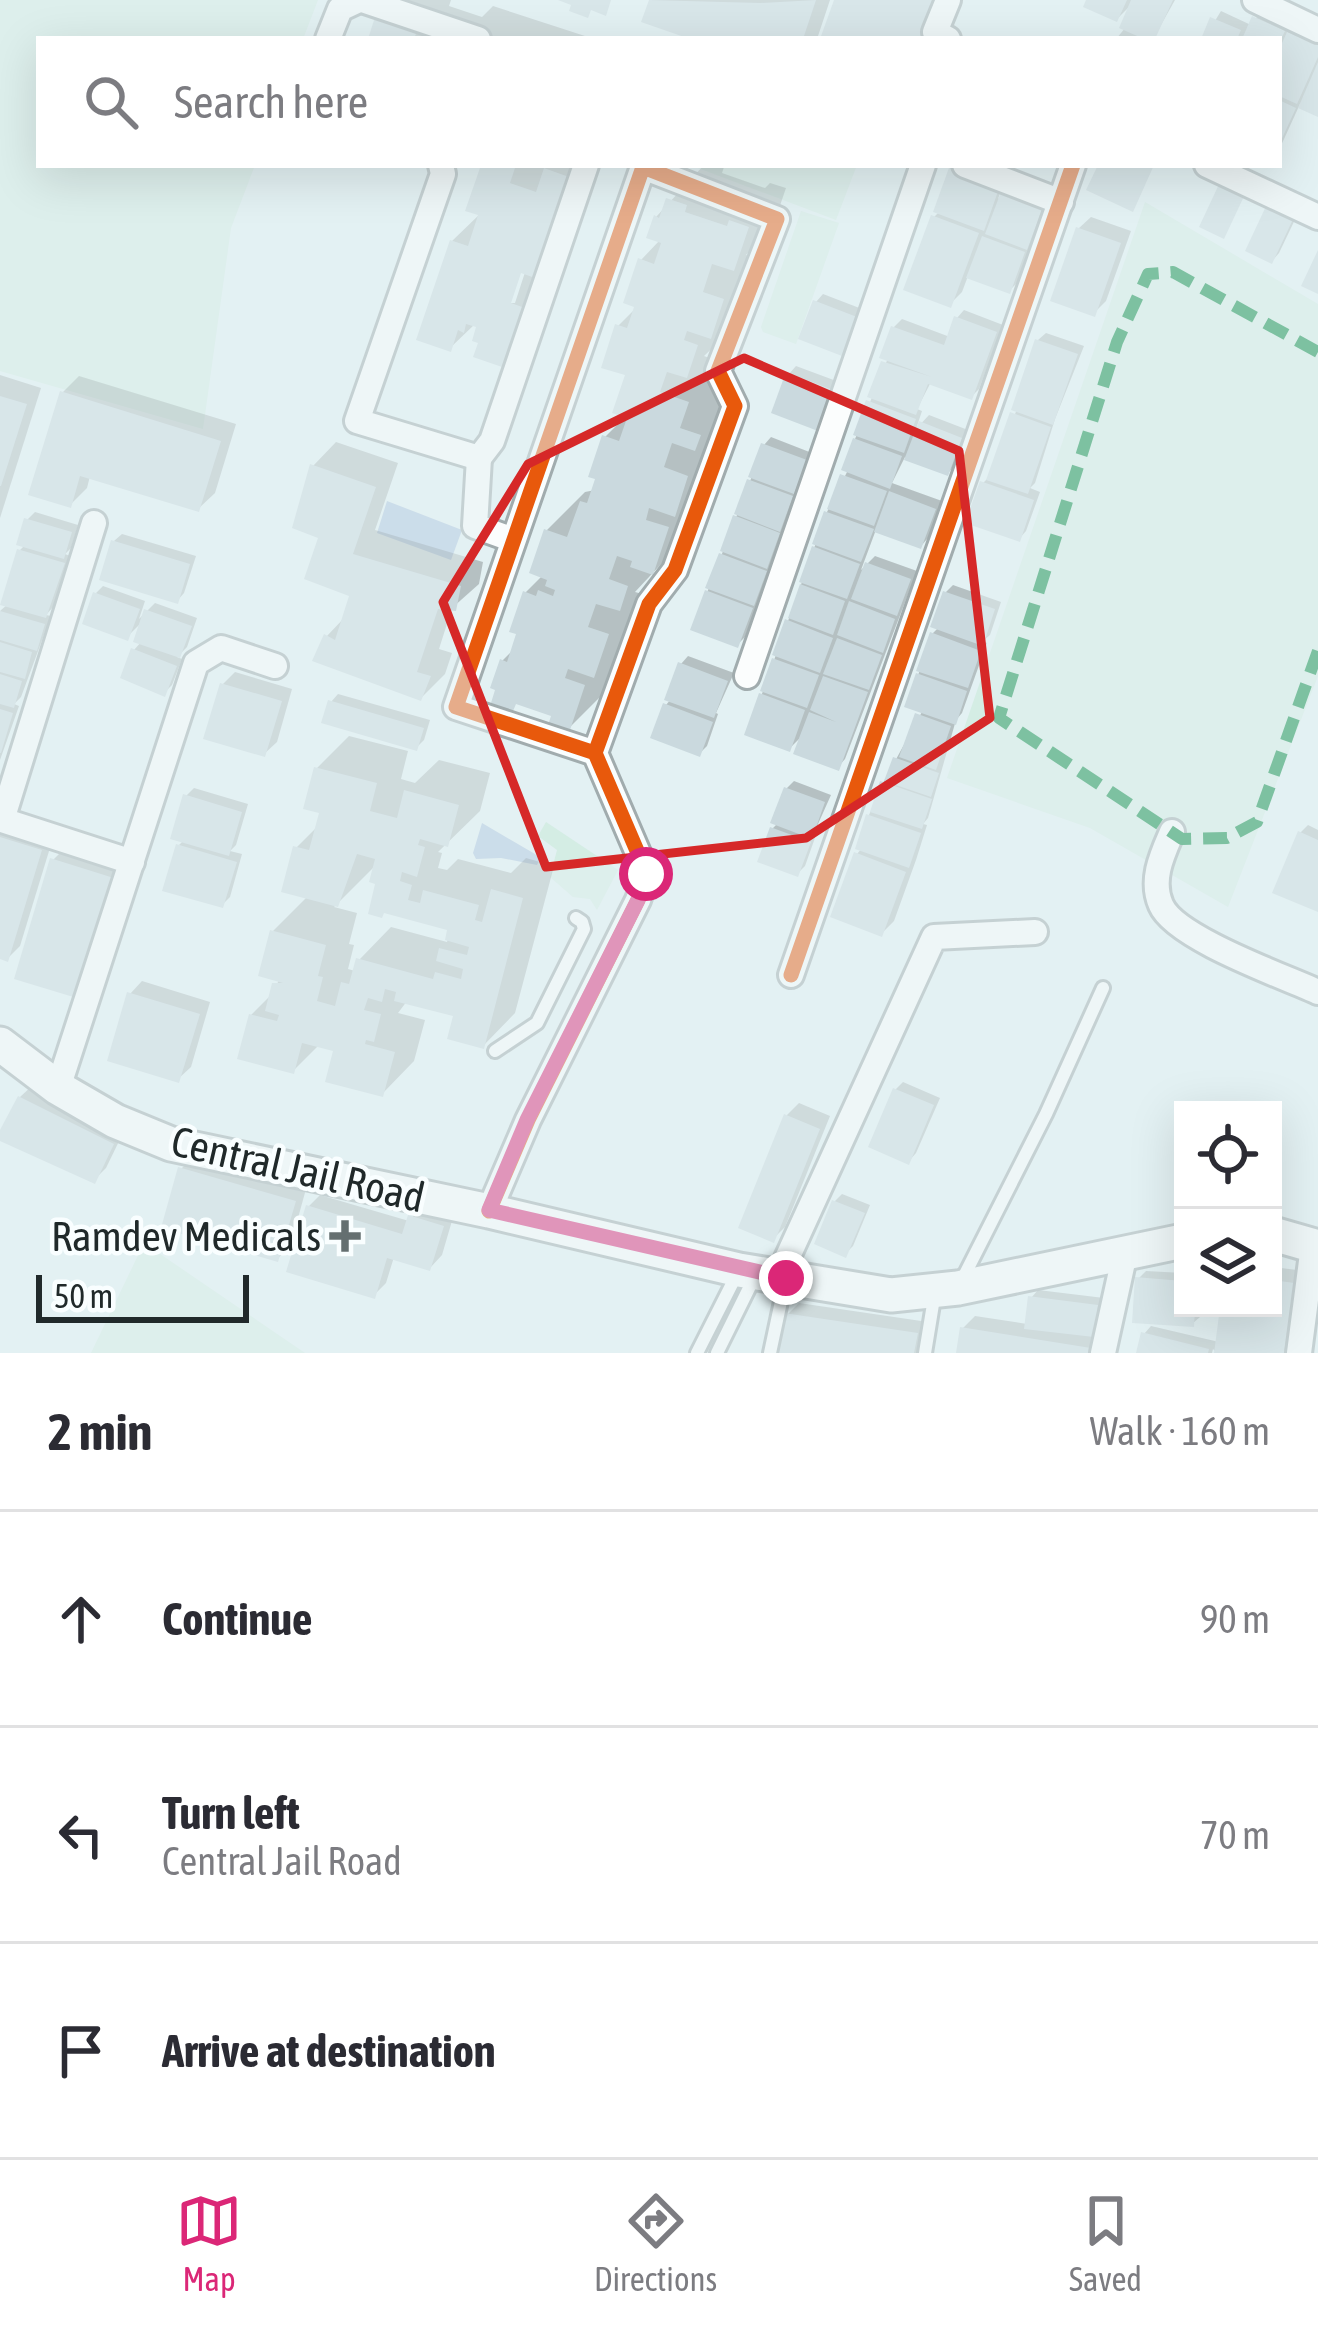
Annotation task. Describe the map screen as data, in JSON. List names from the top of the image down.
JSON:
{
  "streets": {
    "main road": ["Central Jail Road"]
  },
  "places": {
    "health": ["Ramdev Medicals"]
  },
  "scale_bar": "50 m",
  "page": {
    "search": "Search here",
    "scale": "50 m",
    "heading": ["2 min", "Walk · 160 m"],
    "list": [
      ["Continue", "90 m"],
      ["Turn left", "Central Jail Road", "70 m"],
      "Arrive at destination"
    ],
    "nav": ["Map", "Directions", "Saved"]
  }
}
